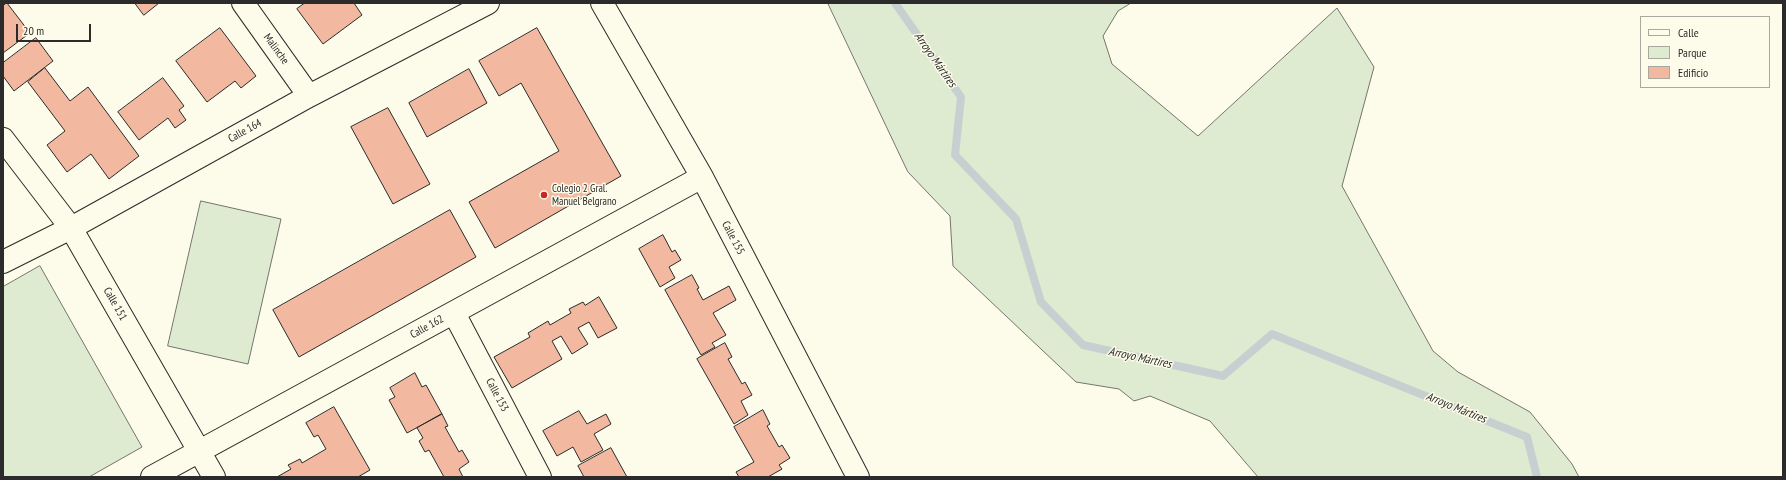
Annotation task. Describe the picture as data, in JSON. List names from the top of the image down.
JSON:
{
  "streets": {
    "street": [
      "Malinche",
      "Calle 164",
      "Calle 155",
      "Calle 151",
      "Calle 162",
      "Calle 153"
    ]
  },
  "crossings": [
    ["Malinche", "Calle 164"],
    ["Calle 164", "Calle 151"],
    ["Calle 155", "Calle 162"],
    ["Calle 151", "Calle 162"],
    ["Calle 162", "Calle 153"]
  ],
  "water": ["Arroyo Mártires"],
  "places": ["Colegio 2 Gral. Manuel Belgrano"],
  "legend": ["Calle", "Parque", "Edificio"],
  "scale_bar": "20 m"
}
